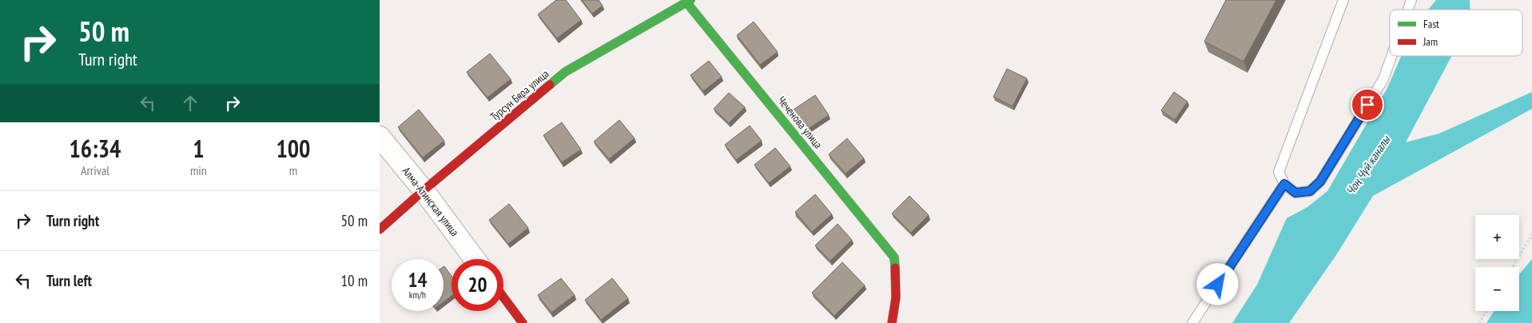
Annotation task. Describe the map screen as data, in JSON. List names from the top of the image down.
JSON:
{
  "streets": {
    "street": ["Турсун Бяра улица", "Чеченова улица", "Алма-Атинская улица"]
  },
  "crossings": [
    ["Турсун Бяра улица", "Чеченова улица"],
    ["Турсун Бяра улица", "Алма-Атинская улица"]
  ],
  "water": ["Чоң Чүй каналы"],
  "legend": ["Fast", "Jam"],
  "page": {
    "turn": ["50 m", "Turn right"],
    "eta": [
      "16:34",
      "Arrival",
      "1",
      "min",
      "100",
      "m"
    ],
    "list": [
      {
        "name": "Turn right",
        "value": "50 m"
      },
      {
        "name": "Turn left",
        "value": "10 m"
      }
    ],
    "map_buttons": ["+", "−"],
    "speed": "14 km/h",
    "limit": "20"
  }
}
